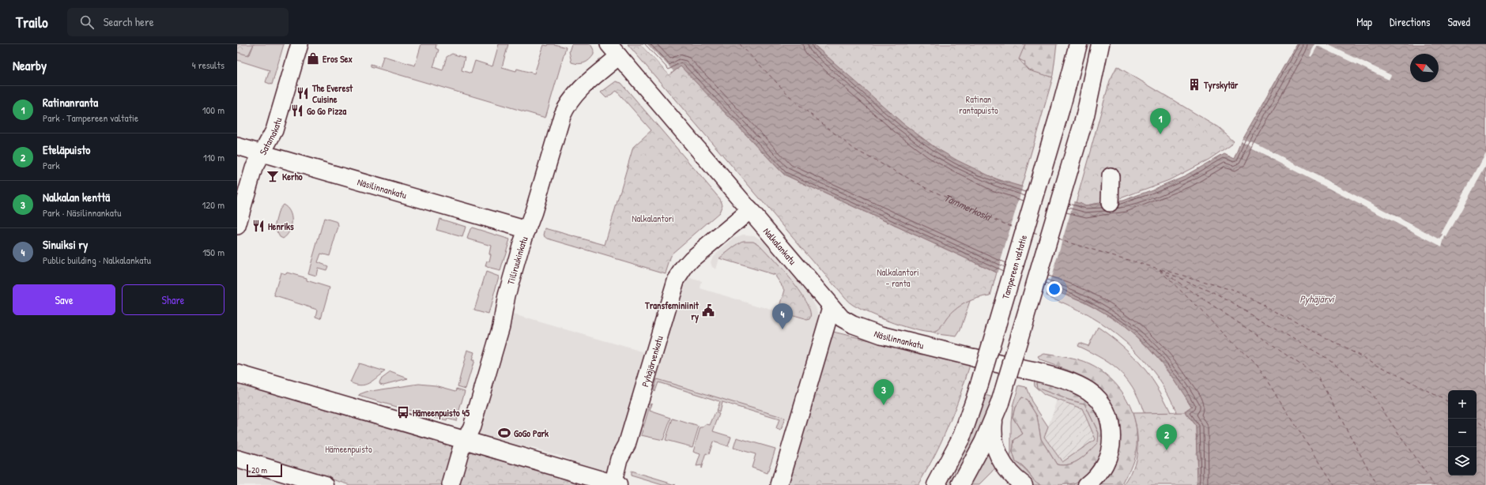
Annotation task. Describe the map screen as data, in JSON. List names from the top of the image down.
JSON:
{
  "streets": {
    "main road": ["Tampereen valtatie"],
    "street": [
      "Satamakatu",
      "Näsilinnankatu",
      "Nalkalankatu",
      "Tiiliruukinkatu",
      "Pyhäjärvenkatu"
    ]
  },
  "crossings": [
    ["Satamakatu", "Näsilinnankatu"],
    ["Näsilinnankatu", "Nalkalankatu"],
    ["Näsilinnankatu", "Tiiliruukinkatu"],
    ["Nalkalankatu", "Tiiliruukinkatu"],
    ["Nalkalankatu", "Pyhäjärvenkatu"]
  ],
  "water": ["Tammerkoski", "Pyhäjärvi"],
  "parks": [
    "Ratinan rantapuisto",
    "Nalkalantori",
    "Nalkalantori - ranta",
    "Hämeenpuisto"
  ],
  "places": {
    "shop": ["Eros Sex"],
    "building": ["Tyrskytär"],
    "restaurant": ["The Everest Cuisine", "Go Go Pizza", "Henriks"],
    "bar": ["Kerho"],
    "public building": ["Transfeminiinit ry"],
    "bus stop": ["Hämeenpuisto 45"],
    "sports": ["GoGo Park"]
  },
  "scale_bar": "20 m",
  "north": "top left",
  "page": {
    "header": "Trailo",
    "search": "Search here",
    "nav": ["Map", "Directions", "Saved"],
    "heading": ["Nearby", "4 results"],
    "list": [
      {
        "mark": "1",
        "name": "Ratinanranta",
        "note": "Park · Tampereen valtatie",
        "value": "100 m"
      },
      {
        "mark": "2",
        "name": "Eteläpuisto",
        "note": "Park",
        "value": "110 m"
      },
      {
        "mark": "3",
        "name": "Nalkalan kenttä",
        "note": "Park · Näsilinnankatu",
        "value": "120 m"
      },
      {
        "mark": "4",
        "name": "Sinuiksi ry",
        "note": "Public building · Nalkalankatu",
        "value": "150 m"
      }
    ],
    "pins": [
      "1",
      "4",
      "3",
      "2"
    ],
    "buttons": ["Save", "Share"],
    "map_buttons": ["+", "−"],
    "scale": "20 m"
  }
}
